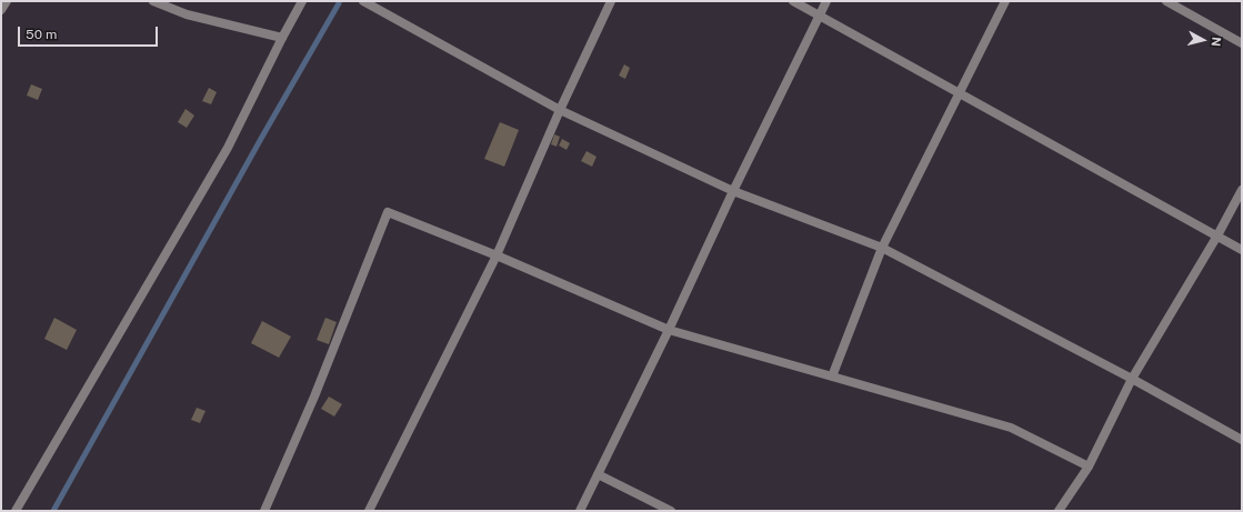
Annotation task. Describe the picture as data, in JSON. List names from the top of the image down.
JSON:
{
  "scale_bar": "50 m",
  "north": "right"
}
